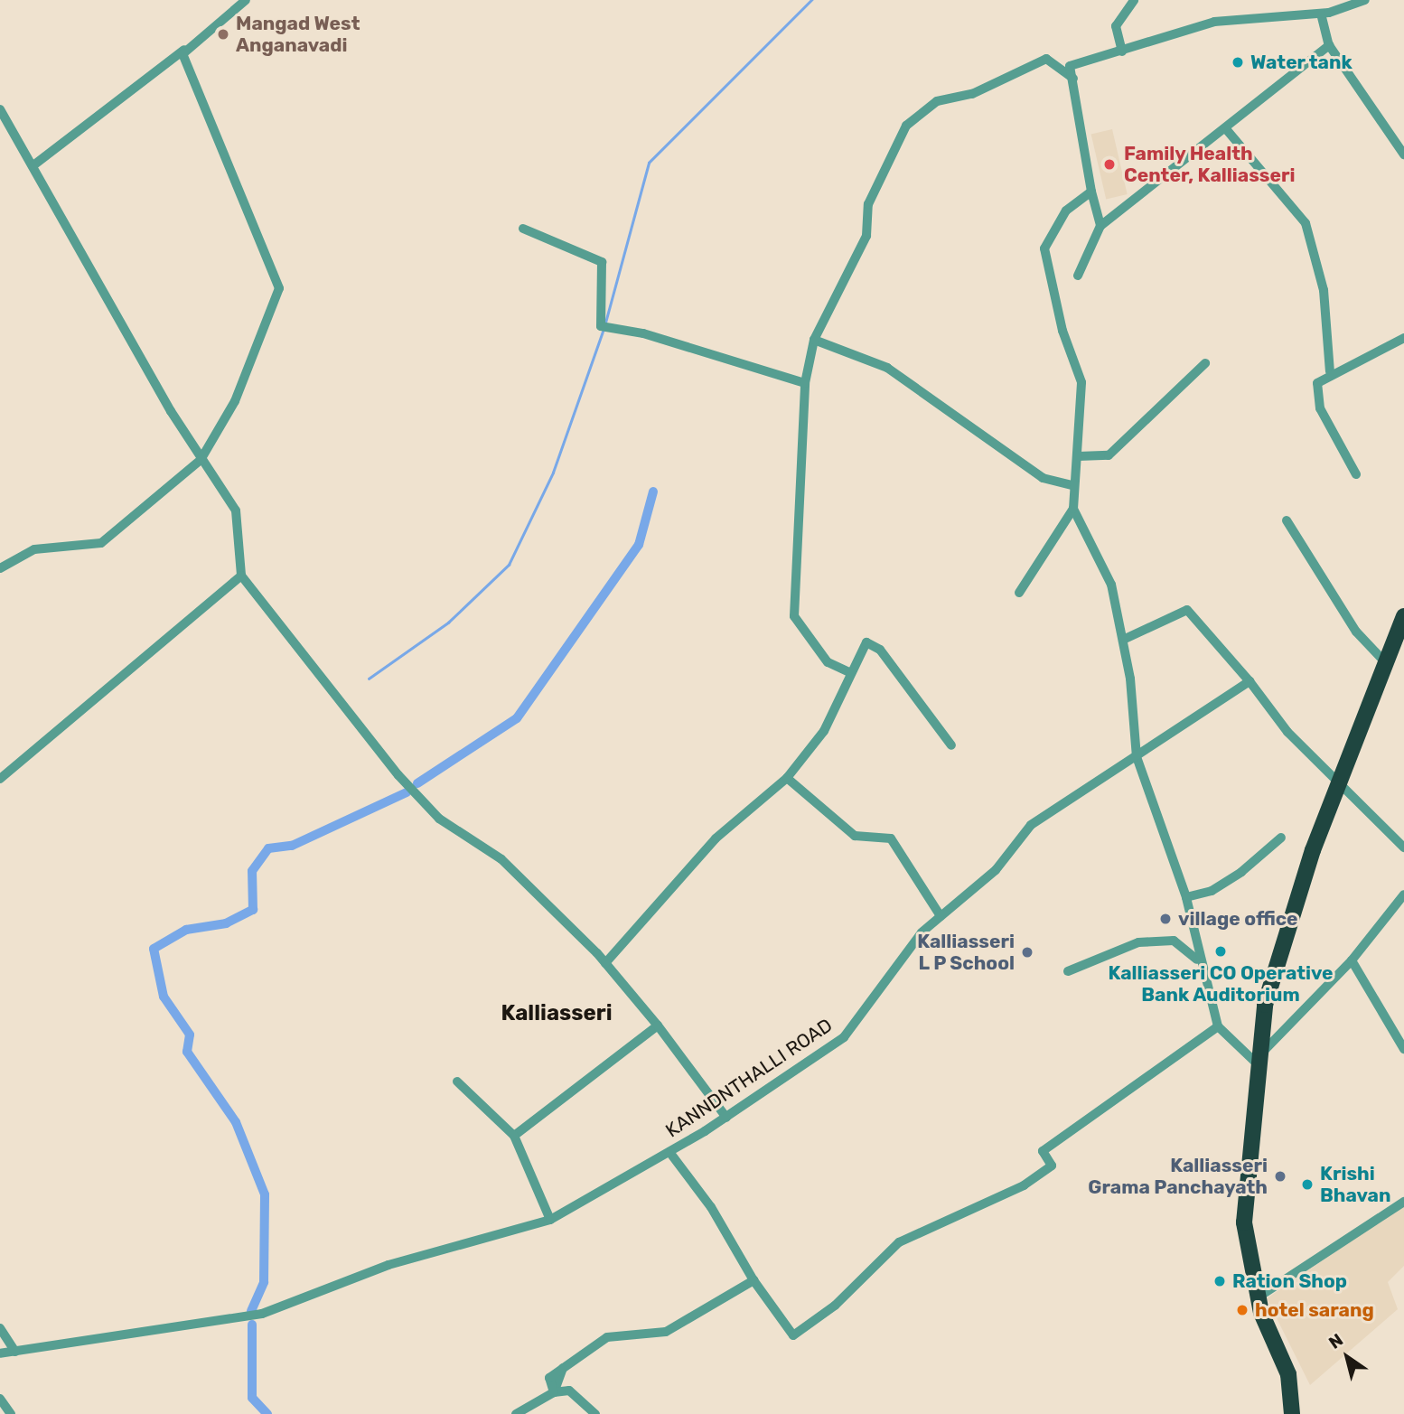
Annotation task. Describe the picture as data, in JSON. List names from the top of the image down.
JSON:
{
  "streets": {
    "street": ["KANNDNTHALLI ROAD"]
  },
  "districts": ["Kalliasseri"],
  "places": [
    "Mangad West Anganavadi",
    "Water tank",
    "Family Health Center, Kalliasseri",
    "village office",
    "Kalliasseri CO Operative Bank Auditorium",
    "Kalliasseri L P School",
    "Kalliasseri Grama Panchayath",
    "Krishi Bhavan",
    "Ration Shop",
    "hotel sarang"
  ],
  "north": "top left"
}
